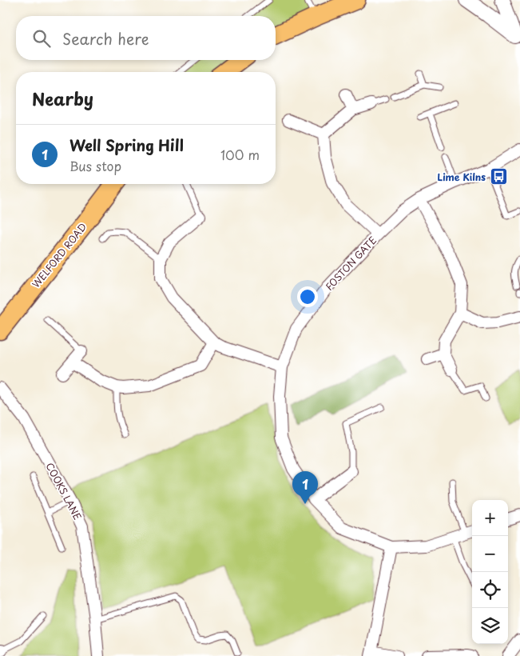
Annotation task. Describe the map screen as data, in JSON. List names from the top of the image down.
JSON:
{
  "streets": {
    "main road": ["WELFORD ROAD"],
    "street": ["FOSTON GATE", "COOKS LANE"]
  },
  "places": {
    "bus stop": ["Lime Kilns"]
  },
  "page": {
    "search": "Search here",
    "heading": "Nearby",
    "list": [
      {
        "mark": "1",
        "name": "Well Spring Hill",
        "note": "Bus stop",
        "value": "100 m"
      }
    ],
    "pins": "1",
    "map_buttons": ["+", "−"]
  }
}
